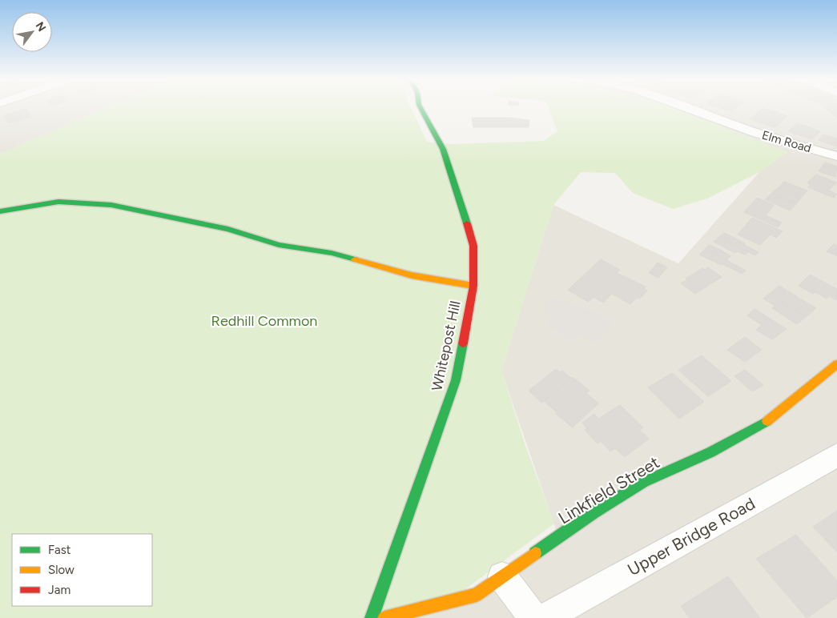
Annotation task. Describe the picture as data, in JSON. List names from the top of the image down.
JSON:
{
  "streets": {
    "street": [
      "Elm Road",
      "Whitepost Hill",
      "Linkfield Street",
      "Upper Bridge Road"
    ]
  },
  "parks": ["Redhill Common"],
  "legend": ["Fast", "Slow", "Jam"],
  "north": "top right"
}
